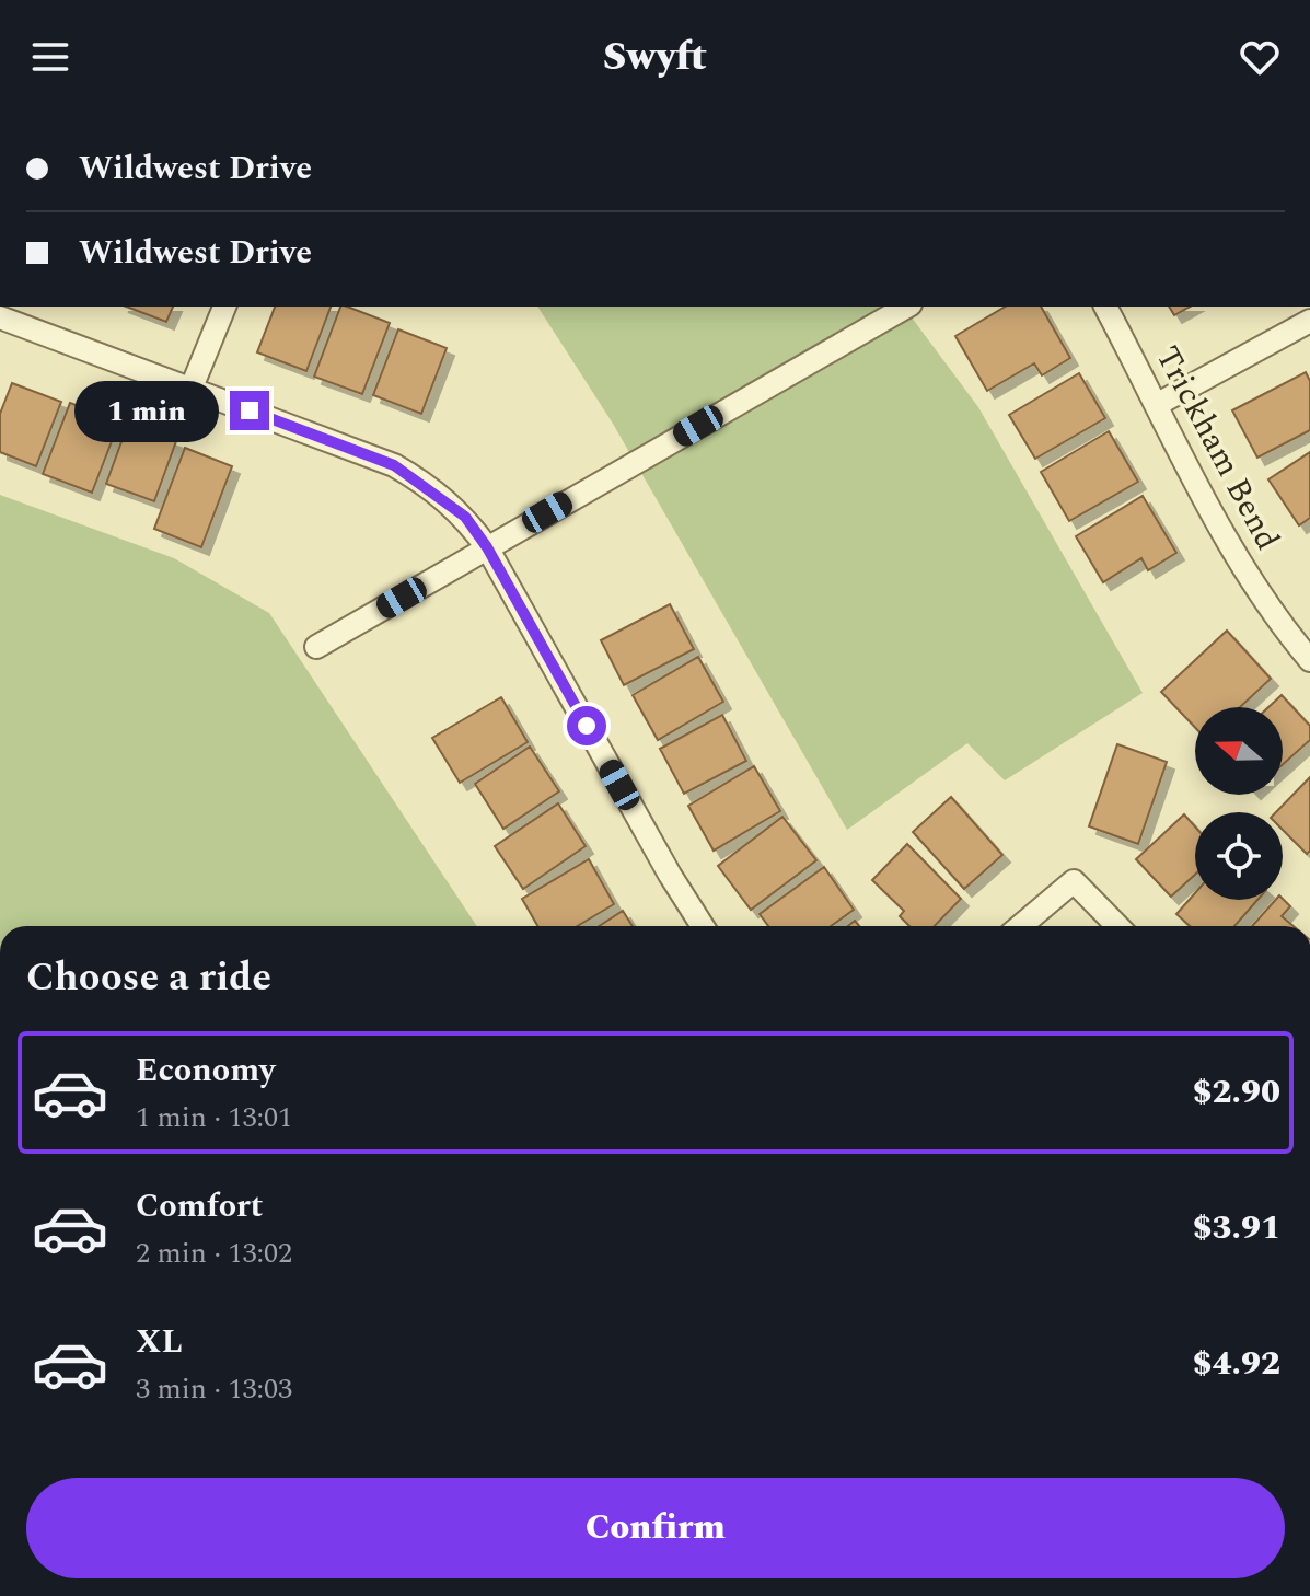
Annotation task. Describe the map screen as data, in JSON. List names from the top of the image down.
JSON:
{
  "streets": {
    "street": ["Trickham Bend"]
  },
  "north": "left",
  "page": {
    "header": "Swyft",
    "banner": ["Wildwest Drive", "Wildwest Drive"],
    "bubble": "1 min",
    "heading": "Choose a ride",
    "list": [
      {
        "name": "Economy",
        "note": "1 min · 13:01",
        "value": "$2.90"
      },
      {
        "name": "Comfort",
        "note": "2 min · 13:02",
        "value": "$3.91"
      },
      {
        "name": "XL",
        "note": "3 min · 13:03",
        "value": "$4.92"
      }
    ],
    "buttons": "Confirm"
  }
}
